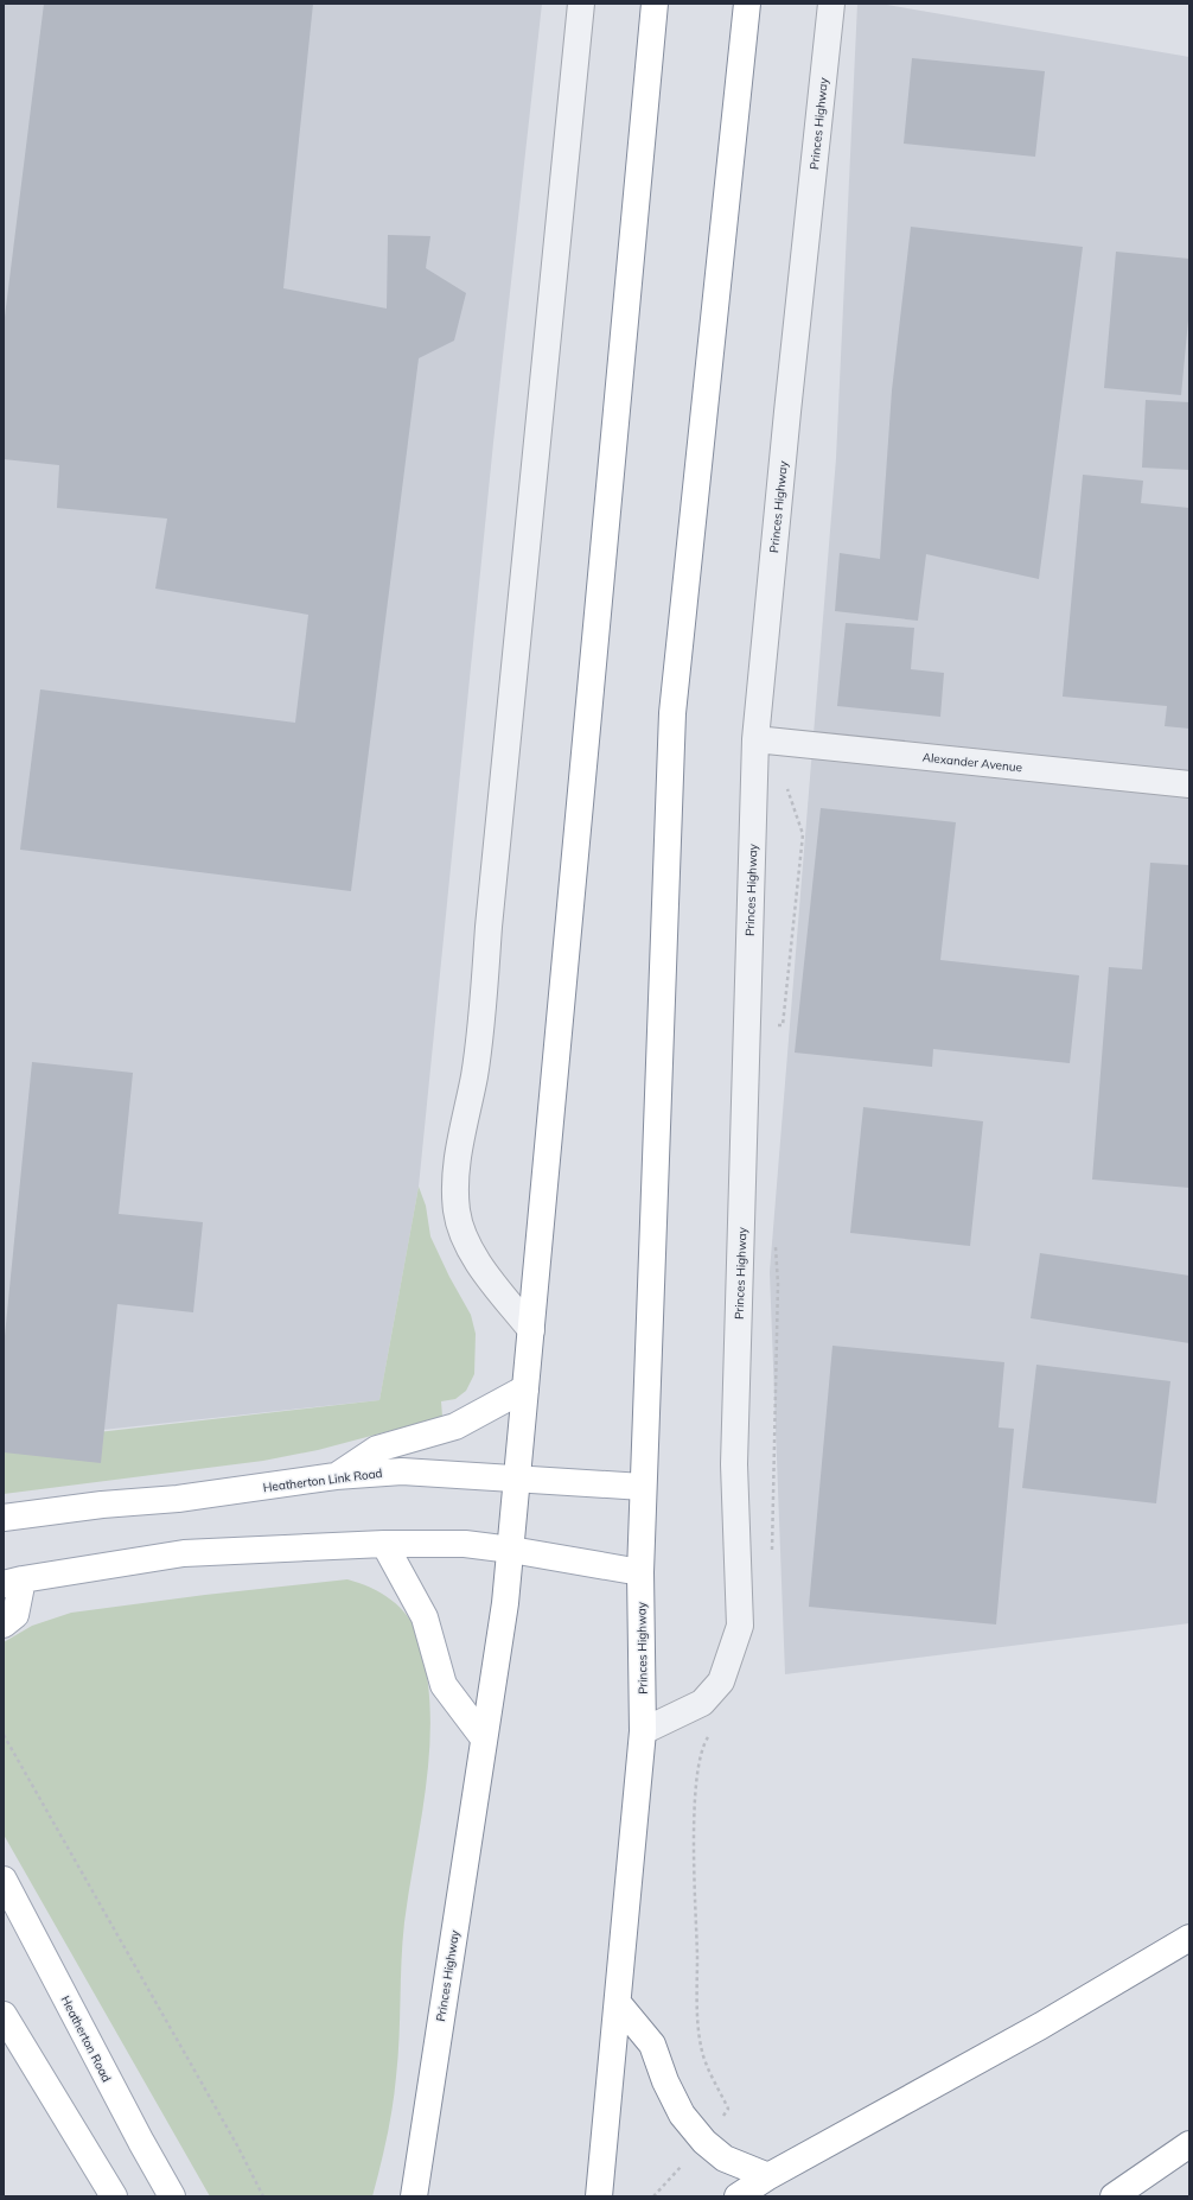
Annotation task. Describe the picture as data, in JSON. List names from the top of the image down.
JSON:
{
  "streets": {
    "main road": ["Princes Highway", "Heatherton Link Road", "Heatherton Road"],
    "street": ["Alexander Avenue"]
  },
  "crossings": [
    ["Princes Highway", "Alexander Avenue"],
    ["Princes Highway", "Heatherton Link Road"]
  ]
}
